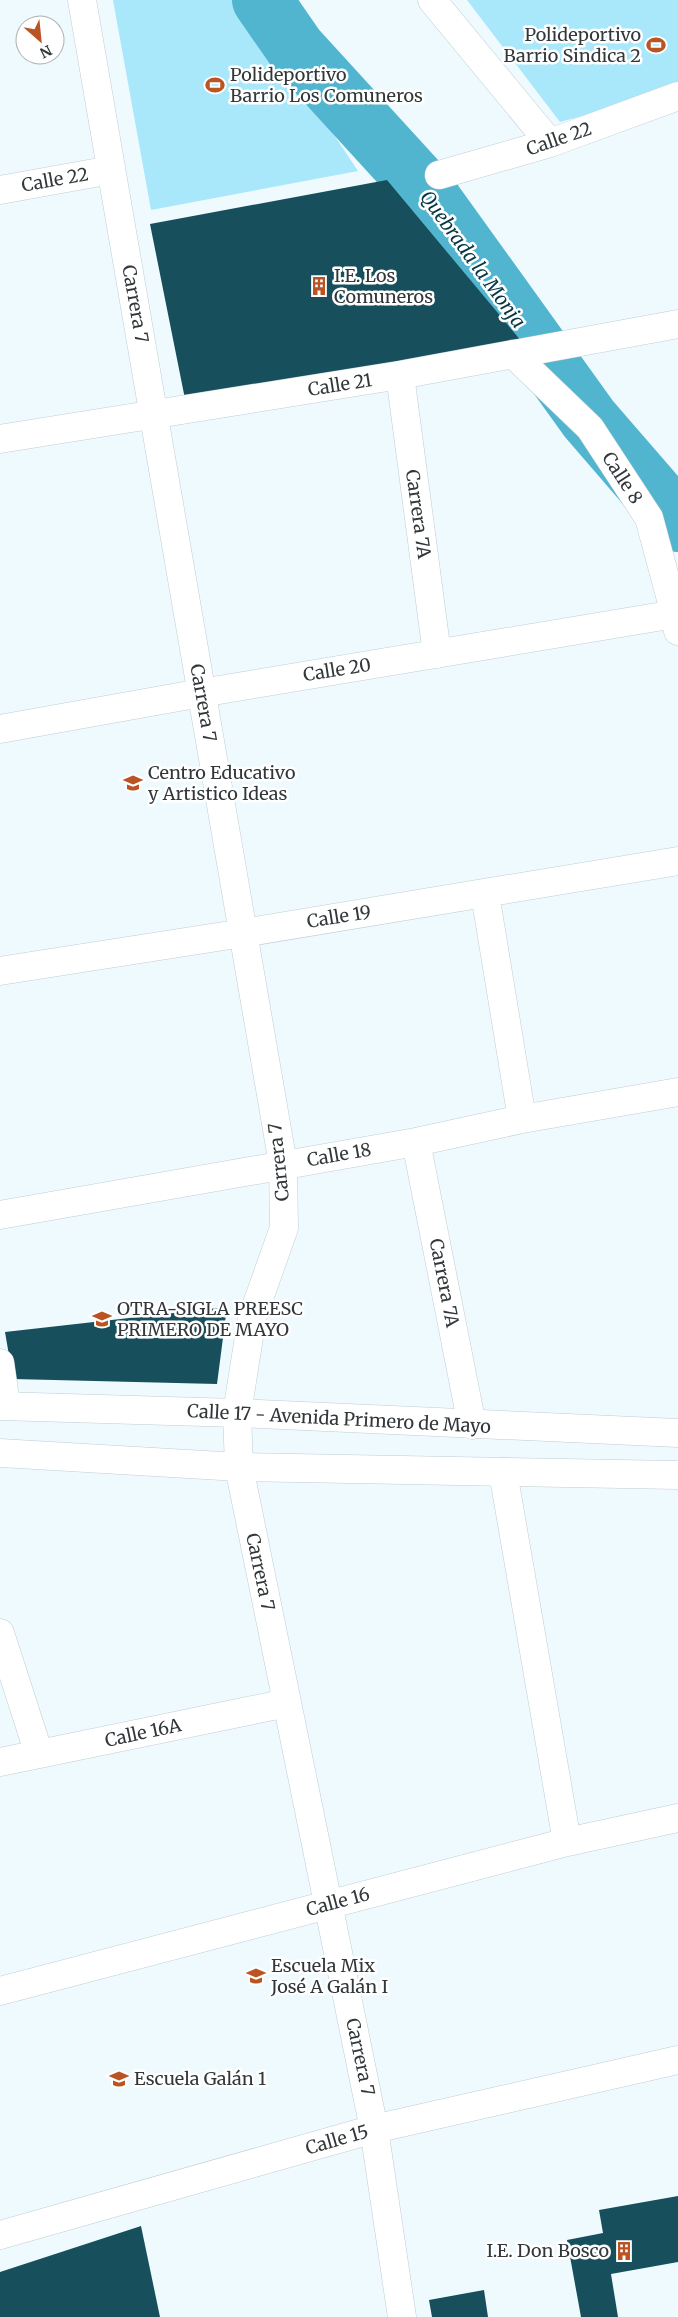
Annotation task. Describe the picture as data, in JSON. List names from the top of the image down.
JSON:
{
  "streets": {
    "street": [
      "Calle 22",
      "Carrera 7",
      "Calle 21",
      "Calle 8",
      "Carrera 7A",
      "Calle 20",
      "Calle 19",
      "Calle 18",
      "Calle 17 - Avenida Primero de Mayo",
      "Calle 16A",
      "Calle 16",
      "Calle 15"
    ]
  },
  "crossings": [
    ["Calle 22", "Carrera 7"],
    ["Carrera 7", "Calle 21"],
    ["Carrera 7", "Calle 20"],
    ["Carrera 7", "Calle 19"],
    ["Carrera 7", "Calle 18"],
    ["Carrera 7", "Calle 17 - Avenida Primero de Mayo"],
    ["Carrera 7", "Calle 16A"],
    ["Carrera 7", "Calle 16"],
    ["Carrera 7", "Calle 15"],
    ["Calle 21", "Calle 8"],
    ["Calle 21", "Carrera 7A"],
    ["Calle 8", "Calle 20"],
    ["Carrera 7A", "Calle 20"],
    ["Carrera 7A", "Calle 18"],
    ["Carrera 7A", "Calle 17 - Avenida Primero de Mayo"]
  ],
  "water": ["Quebrada la Monja"],
  "places": {
    "sports": ["Polideportivo Barrio Sindica 2", "Polideportivo Barrio Los Comuneros"],
    "building": ["I.E. Los Comuneros", "I.E. Don Bosco"],
    "school or university": [
      "Centro Educativo y Artistico Ideas",
      "OTRA-SIGLA PREESC PRIMERO DE MAYO",
      "Escuela Mix José A Galán I",
      "Escuela Galán 1"
    ]
  },
  "north": "bottom right"
}
